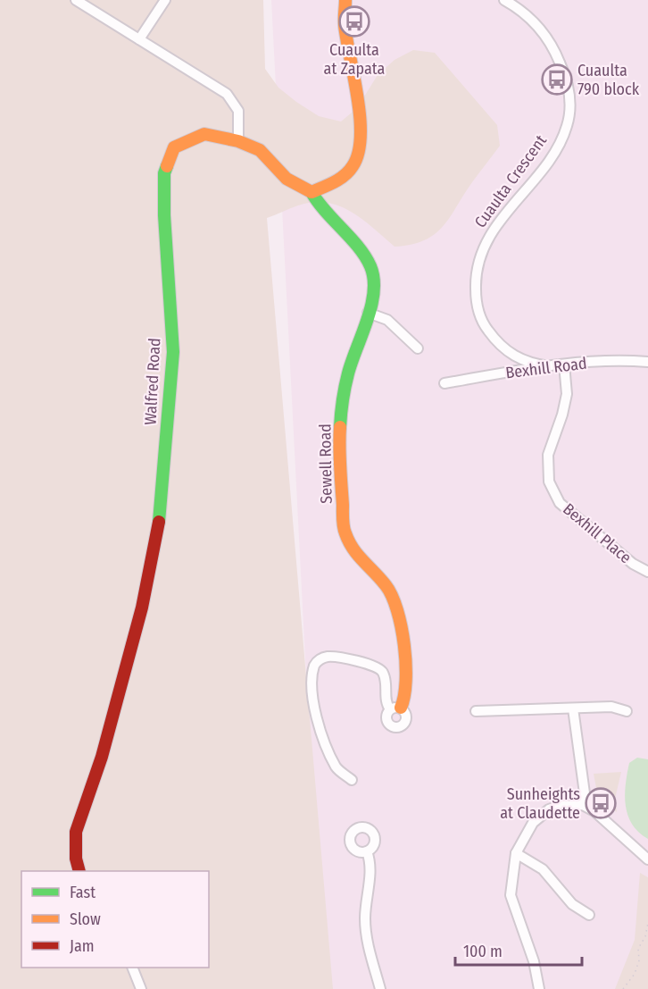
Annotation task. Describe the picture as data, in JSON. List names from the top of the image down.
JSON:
{
  "streets": {
    "street": [
      "Cuaulta Crescent",
      "Bexhill Road",
      "Walfred Road",
      "Sewell Road",
      "Bexhill Place"
    ]
  },
  "crossings": [
    ["Cuaulta Crescent", "Bexhill Road"],
    ["Bexhill Road", "Bexhill Place"]
  ],
  "places": {
    "bus stop": ["Cuaulta at Zapata", "Cuaulta 790 block", "Sunheights at Claudette"]
  },
  "legend": ["Fast", "Slow", "Jam"],
  "scale_bar": "100 m"
}
